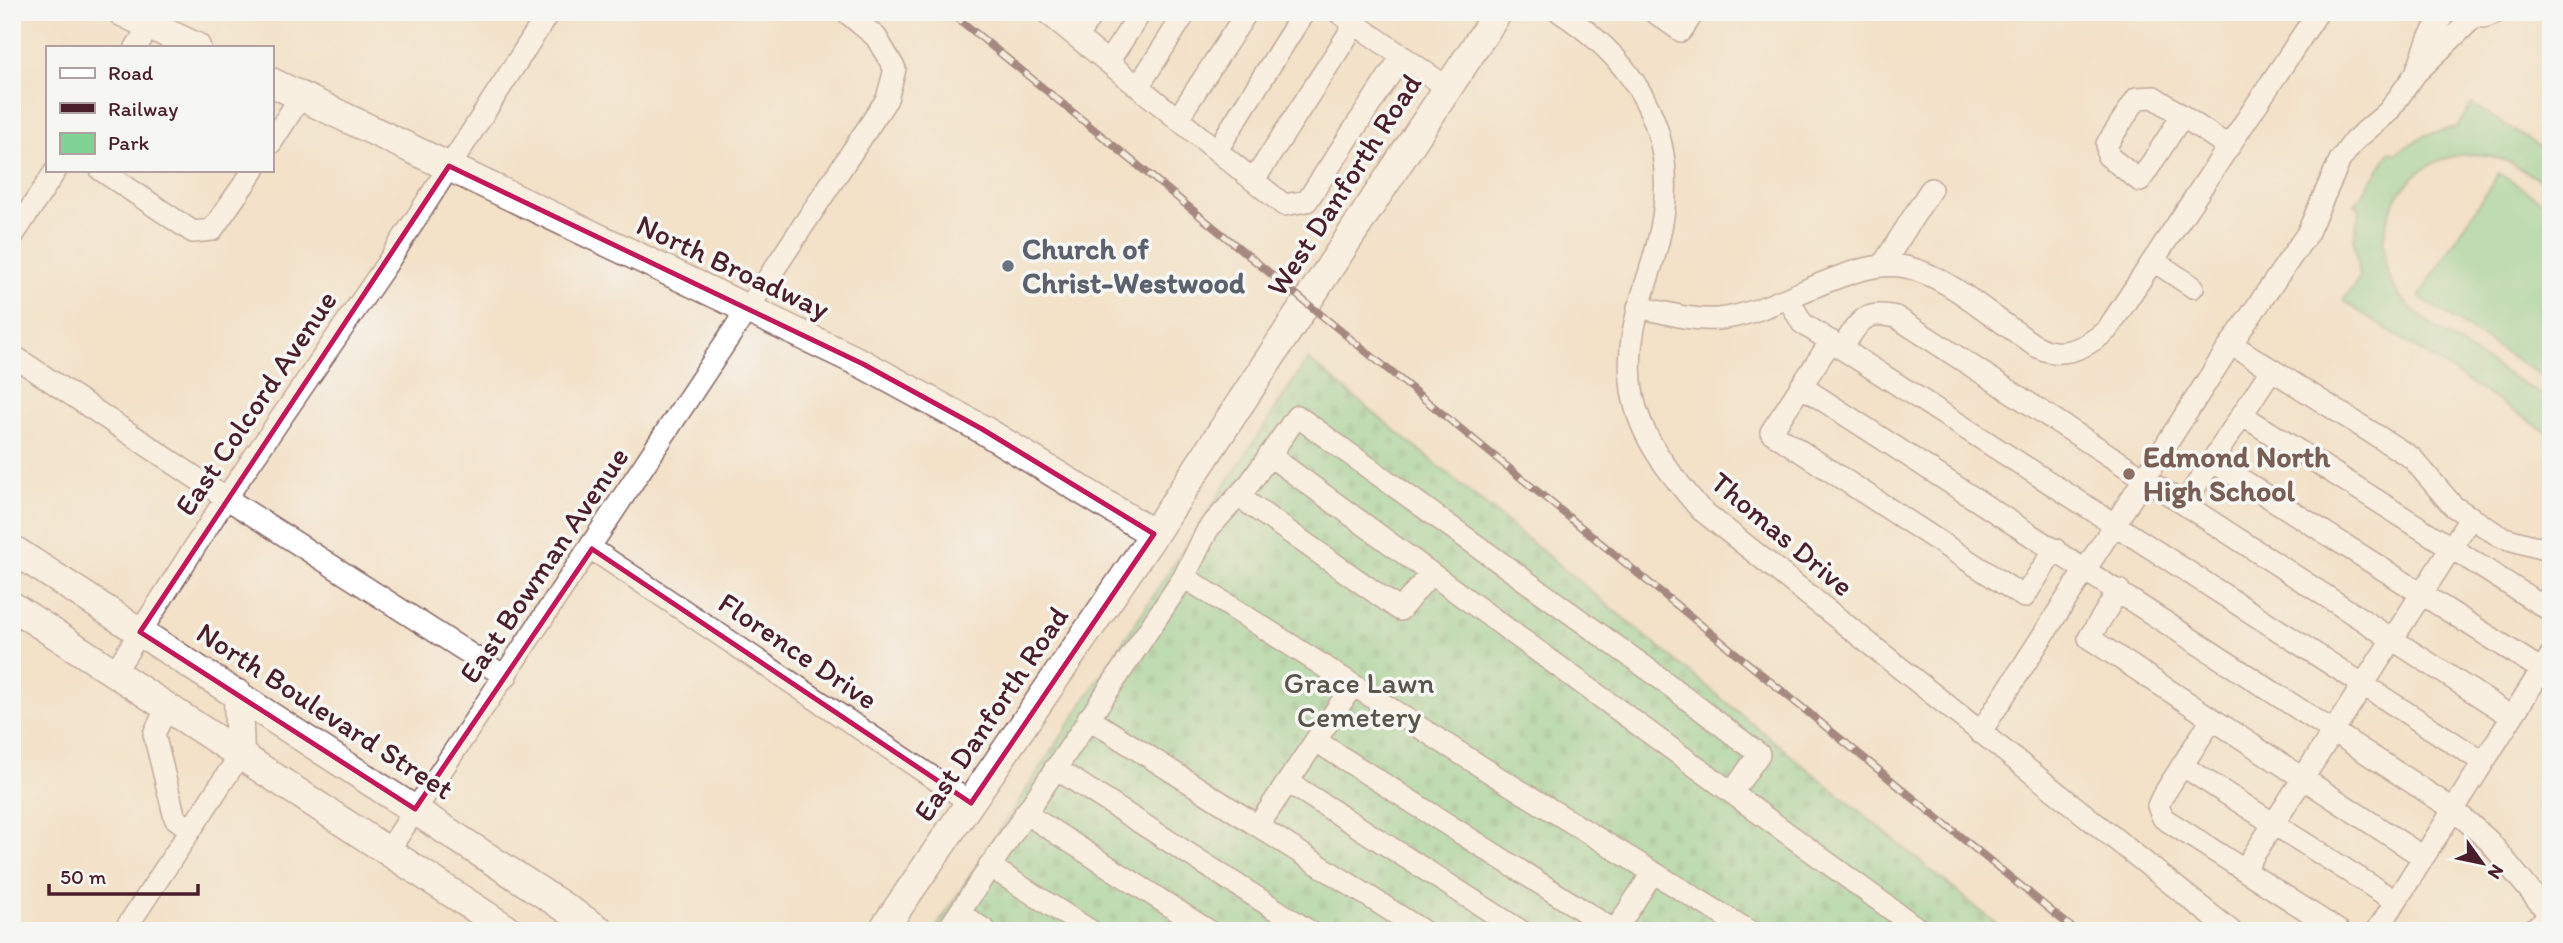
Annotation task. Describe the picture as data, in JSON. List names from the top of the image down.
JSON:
{
  "streets": {
    "main road": [
      "West Danforth Road",
      "North Broadway",
      "North Boulevard Street",
      "East Danforth Road"
    ],
    "street": [
      "East Colcord Avenue",
      "Thomas Drive",
      "East Bowman Avenue",
      "Florence Drive"
    ]
  },
  "crossings": [
    ["West Danforth Road", "North Broadway"],
    ["West Danforth Road", "East Danforth Road"],
    ["North Broadway", "East Colcord Avenue"],
    ["North Broadway", "East Bowman Avenue"],
    ["North Broadway", "East Danforth Road"],
    ["East Colcord Avenue", "North Boulevard Street"],
    ["East Bowman Avenue", "Florence Drive"],
    ["East Bowman Avenue", "North Boulevard Street"],
    ["Florence Drive", "East Danforth Road"]
  ],
  "parks": ["Grace Lawn Cemetery"],
  "places": ["Church of Christ-Westwood", "Edmond North High School"],
  "legend": ["Road", "Railway", "Park"],
  "scale_bar": "50 m",
  "north": "bottom right"
}
